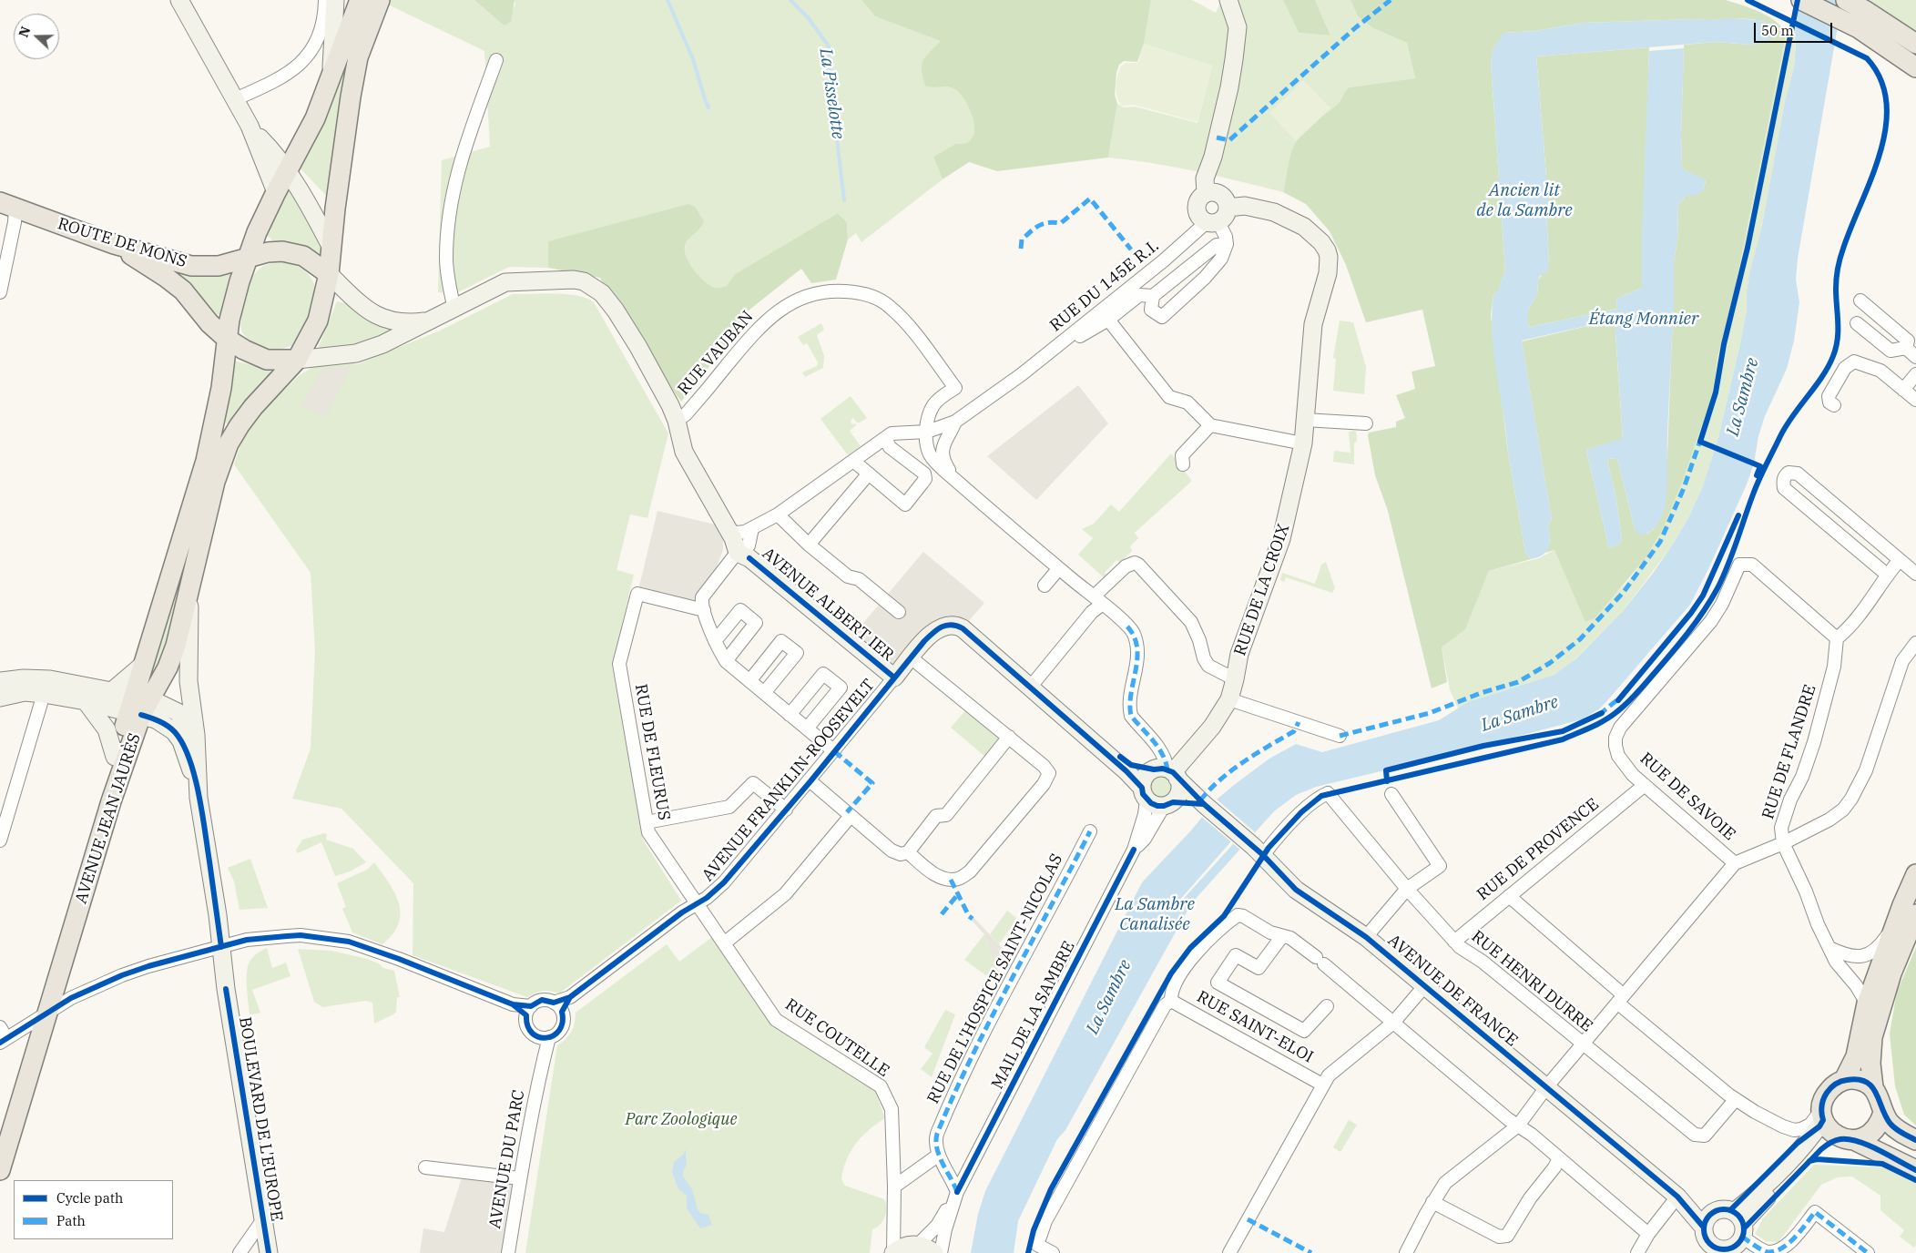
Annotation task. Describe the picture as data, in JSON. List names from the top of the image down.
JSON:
{
  "streets": {
    "main road": [
      "ROUTE DE MONS",
      "RUE DE LA CROIX",
      "AVENUE ALBERT IER",
      "AVENUE JEAN JAURÈS",
      "AVENUE DE FRANCE",
      "BOULEVARD DE L'EUROPE"
    ],
    "street": [
      "RUE DU 145E R.I.",
      "RUE VAUBAN",
      "RUE DE FLEURUS",
      "RUE DE FLANDRE",
      "AVENUE FRANKLIN-ROOSEVELT",
      "RUE DE SAVOIE",
      "RUE DE PROVENCE",
      "RUE DE L'HOSPICE SAINT-NICOLAS",
      "RUE HENRI DURRE",
      "MAIL DE LA SAMBRE",
      "RUE SAINT-ELOI",
      "RUE COUTELLE",
      "AVENUE DU PARC"
    ]
  },
  "crossings": [
    ["ROUTE DE MONS", "AVENUE JEAN JAURÈS"],
    ["RUE DU 145E R.I.", "RUE VAUBAN"],
    ["RUE DU 145E R.I.", "RUE DE LA CROIX"],
    ["RUE DU 145E R.I.", "AVENUE ALBERT IER"],
    ["RUE DE LA CROIX", "AVENUE DE FRANCE"],
    ["RUE DE LA CROIX", "MAIL DE LA SAMBRE"],
    ["AVENUE ALBERT IER", "AVENUE FRANKLIN-ROOSEVELT"],
    ["RUE DE FLEURUS", "AVENUE FRANKLIN-ROOSEVELT"],
    ["RUE DE FLEURUS", "RUE COUTELLE"],
    ["RUE DE FLANDRE", "RUE DE SAVOIE"],
    ["AVENUE FRANKLIN-ROOSEVELT", "RUE COUTELLE"],
    ["AVENUE FRANKLIN-ROOSEVELT", "AVENUE DU PARC"],
    ["RUE DE SAVOIE", "RUE DE PROVENCE"],
    ["AVENUE JEAN JAURÈS", "BOULEVARD DE L'EUROPE"],
    ["RUE DE PROVENCE", "RUE HENRI DURRE"],
    ["RUE DE L'HOSPICE SAINT-NICOLAS", "MAIL DE LA SAMBRE"],
    ["RUE HENRI DURRE", "AVENUE DE FRANCE"],
    ["AVENUE DE FRANCE", "MAIL DE LA SAMBRE"]
  ],
  "water": [
    "La Pisselotte",
    "Ancien lit de la Sambre",
    "Étang Monnier",
    "La Sambre",
    "La Sambre Canalisée"
  ],
  "parks": ["Parc Zoologique"],
  "legend": ["Cycle path", "Path"],
  "scale_bar": "50 m",
  "north": "left"
}
